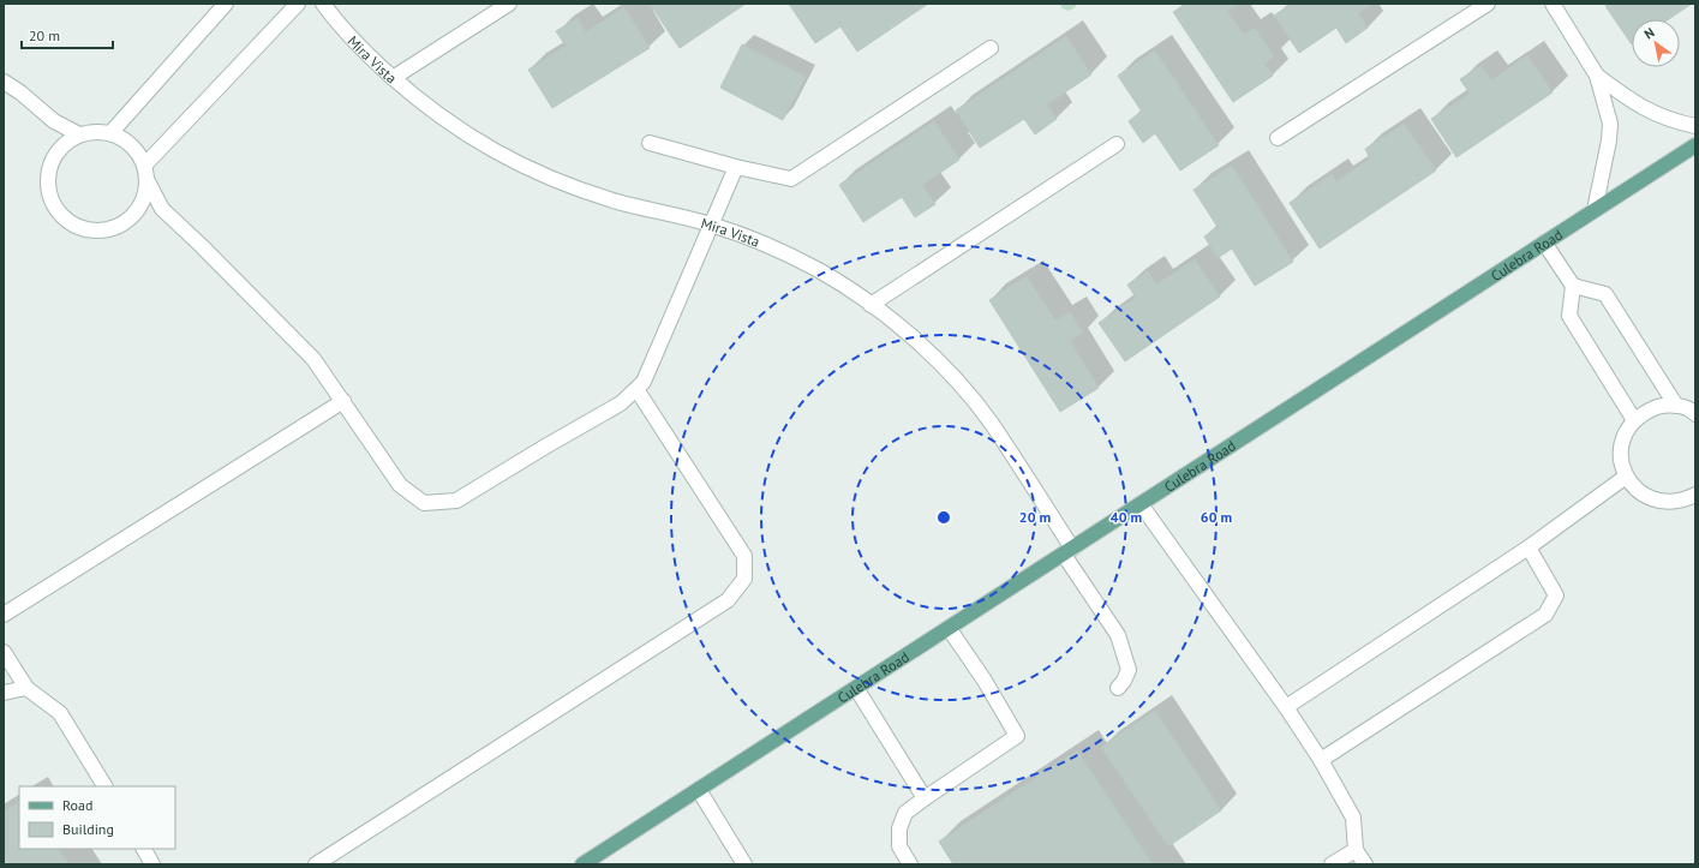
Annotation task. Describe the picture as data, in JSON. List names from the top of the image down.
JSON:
{
  "streets": {
    "main road": ["Culebra Road"],
    "street": ["Mira Vista"]
  },
  "crossings": [
    ["Mira Vista", "Culebra Road"]
  ],
  "legend": ["Road", "Building"],
  "scale_bar": "20 m",
  "north": "top left",
  "rings": ["20 m", "40 m", "60 m"]
}
